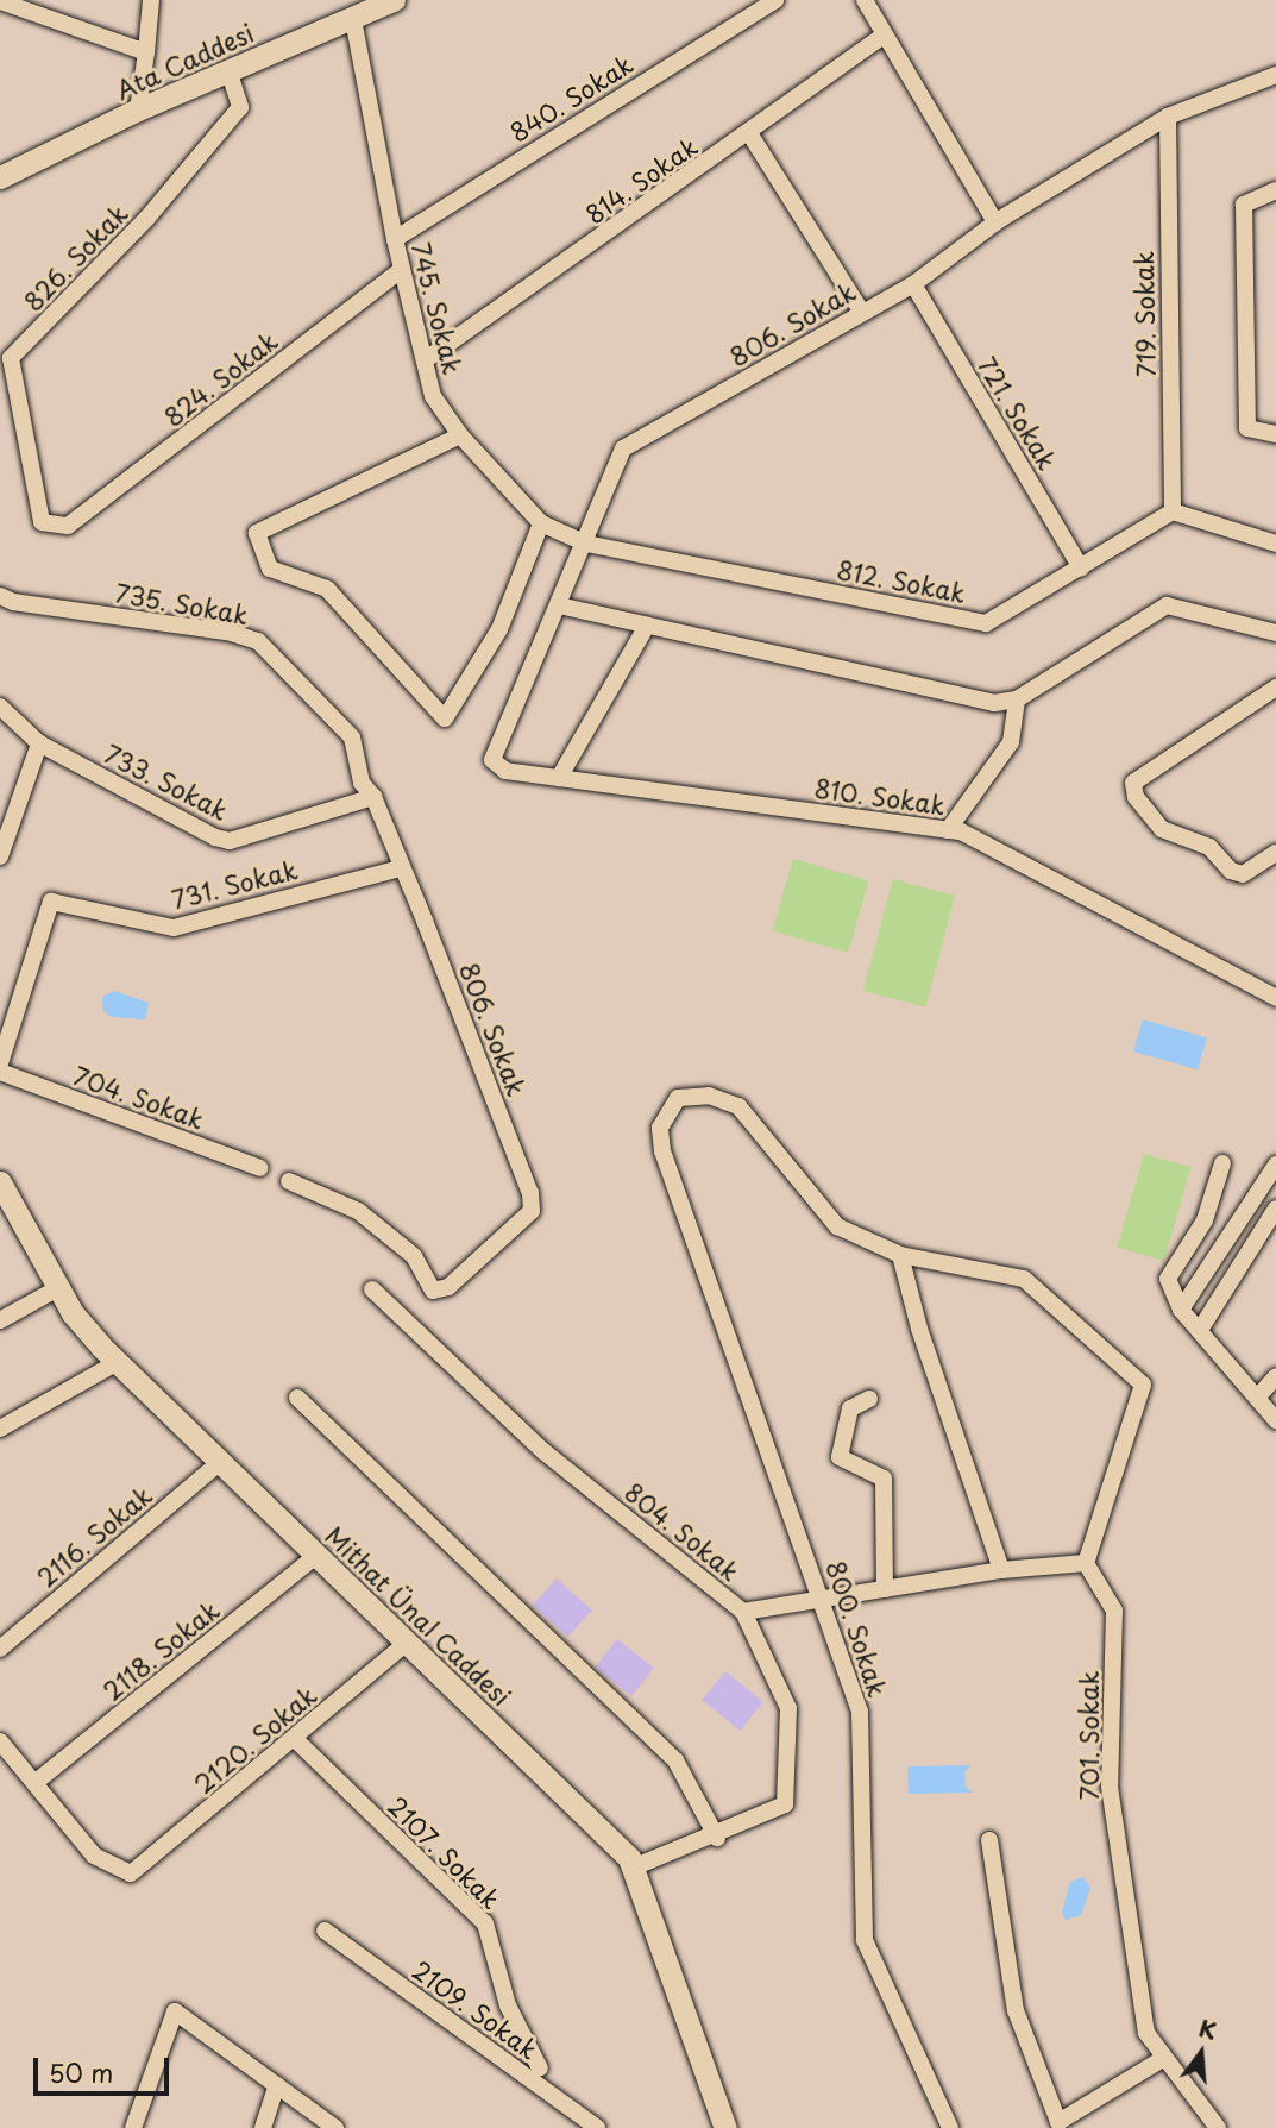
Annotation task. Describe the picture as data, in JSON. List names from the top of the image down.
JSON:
{
  "streets": {
    "main road": ["Ata Caddesi", "Mithat Ünal Caddesi"],
    "street": [
      "840. Sokak",
      "814. Sokak",
      "826. Sokak",
      "745. Sokak",
      "719. Sokak",
      "806. Sokak",
      "824. Sokak",
      "721. Sokak",
      "812. Sokak",
      "735. Sokak",
      "733. Sokak",
      "810. Sokak",
      "731. Sokak",
      "704. Sokak",
      "804. Sokak",
      "2116. Sokak",
      "800. Sokak",
      "2118. Sokak",
      "701. Sokak",
      "2120. Sokak",
      "2107. Sokak",
      "2109. Sokak"
    ]
  },
  "crossings": [
    ["Ata Caddesi", "826. Sokak"],
    ["Ata Caddesi", "745. Sokak"],
    ["840. Sokak", "745. Sokak"],
    ["814. Sokak", "745. Sokak"],
    ["826. Sokak", "824. Sokak"],
    ["745. Sokak", "806. Sokak"],
    ["745. Sokak", "824. Sokak"],
    ["745. Sokak", "812. Sokak"],
    ["719. Sokak", "806. Sokak"],
    ["719. Sokak", "812. Sokak"],
    ["806. Sokak", "721. Sokak"],
    ["806. Sokak", "812. Sokak"],
    ["806. Sokak", "735. Sokak"],
    ["806. Sokak", "810. Sokak"],
    ["806. Sokak", "731. Sokak"],
    ["721. Sokak", "812. Sokak"],
    ["735. Sokak", "733. Sokak"],
    ["735. Sokak", "731. Sokak"],
    ["804. Sokak", "800. Sokak"],
    ["804. Sokak", "701. Sokak"],
    ["2116. Sokak", "Mithat Ünal Caddesi"],
    ["Mithat Ünal Caddesi", "2118. Sokak"],
    ["Mithat Ünal Caddesi", "2120. Sokak"],
    ["2118. Sokak", "2120. Sokak"],
    ["2120. Sokak", "2107. Sokak"]
  ],
  "scale_bar": "50 m",
  "north": "top"
}
